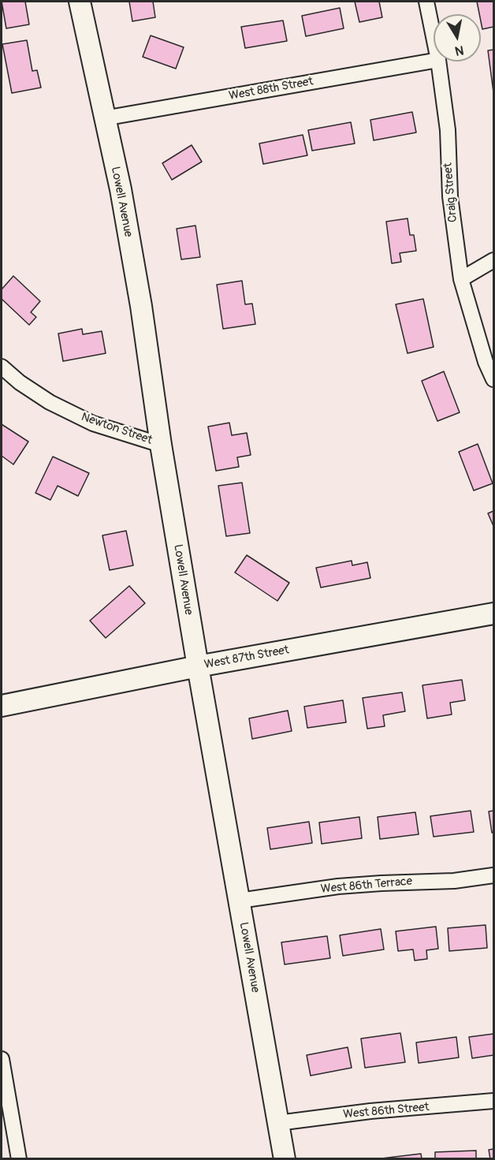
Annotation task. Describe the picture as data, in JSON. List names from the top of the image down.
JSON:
{
  "streets": {
    "street": [
      "West 88th Street",
      "Craig Street",
      "Lowell Avenue",
      "Newton Street",
      "West 87th Street",
      "West 86th Terrace",
      "West 86th Street"
    ]
  },
  "crossings": [
    ["West 88th Street", "Lowell Avenue"],
    ["Lowell Avenue", "Newton Street"],
    ["Lowell Avenue", "West 87th Street"],
    ["Lowell Avenue", "West 86th Terrace"],
    ["Lowell Avenue", "West 86th Street"]
  ],
  "north": "bottom"
}
